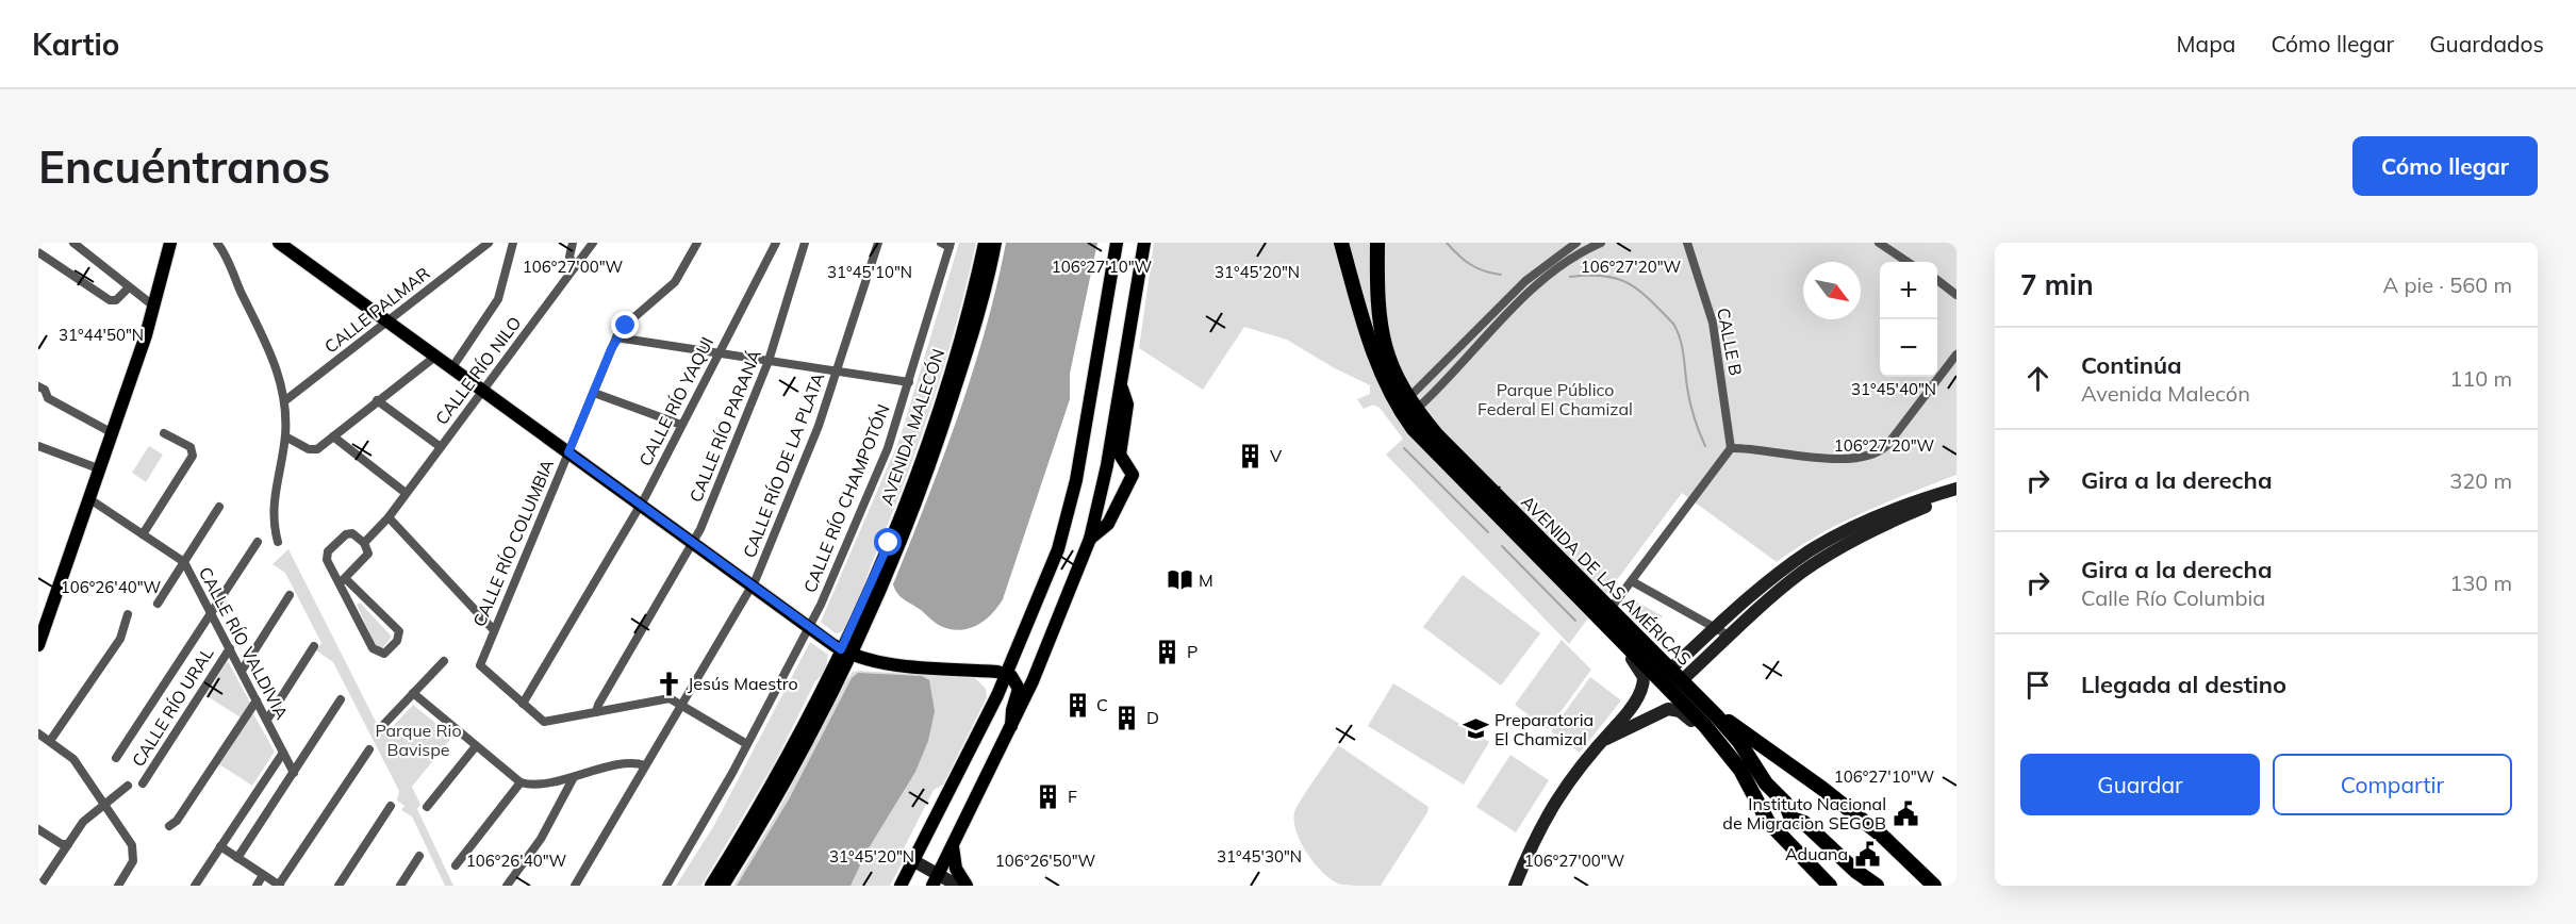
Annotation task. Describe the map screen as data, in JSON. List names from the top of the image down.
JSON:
{
  "streets": {
    "highway": ["AVENIDA DE LAS AMÉRICAS"],
    "main road": ["AVENIDA MALECÓN"],
    "street": [
      "CALLE PALMAR",
      "CALLE B",
      "CALLE RÍO NILO",
      "CALLE RÍO YAQUI",
      "CALLE RÍO PARANÁ",
      "CALLE RÍO DE LA PLATA",
      "CALLE RÍO CHAMPOTÓN",
      "CALLE RÍO COLUMBIA",
      "CALLE RÍO VALDIVIA",
      "CALLE RÍO URAL"
    ]
  },
  "crossings": [
    ["CALLE RÍO YAQUI", "CALLE RÍO COLUMBIA"],
    ["CALLE RÍO VALDIVIA", "CALLE RÍO URAL"]
  ],
  "parks": ["Parque Público Federal El Chamizal", "Parque Rio Bavispe"],
  "places": {
    "building": [
      "V",
      "P",
      "C",
      "D",
      "F"
    ],
    "library": ["M"],
    "church": ["Jesús Maestro"],
    "school or university": ["Preparatoria El Chamizal"],
    "public building": ["Instituto Nacional de Migracion SEGOB", "Aduana"]
  },
  "north": "bottom right",
  "page": {
    "header": "Kartio",
    "nav": ["Mapa", "Cómo llegar", "Guardados"],
    "buttons": [
      "Cómo llegar",
      ["Guardar", "Compartir"]
    ],
    "title": "Encuéntranos",
    "heading": ["7 min", "A pie · 560 m"],
    "map_buttons": ["+", "−"],
    "list": [
      ["Continúa", "Avenida Malecón", "110 m"],
      ["Gira a la derecha", "320 m"],
      ["Gira a la derecha", "Calle Río Columbia", "130 m"],
      "Llegada al destino"
    ]
  },
  "coordinates": [
    "106°27'10\"W",
    "106°27'00\"W",
    "106°27'20\"W",
    "31°45'10\"N",
    "31°45'20\"N",
    "31°44'50\"N",
    "31°45'40\"N",
    "106°26'40\"W",
    "31°45'30\"N",
    "106°26'50\"W"
  ]
}
